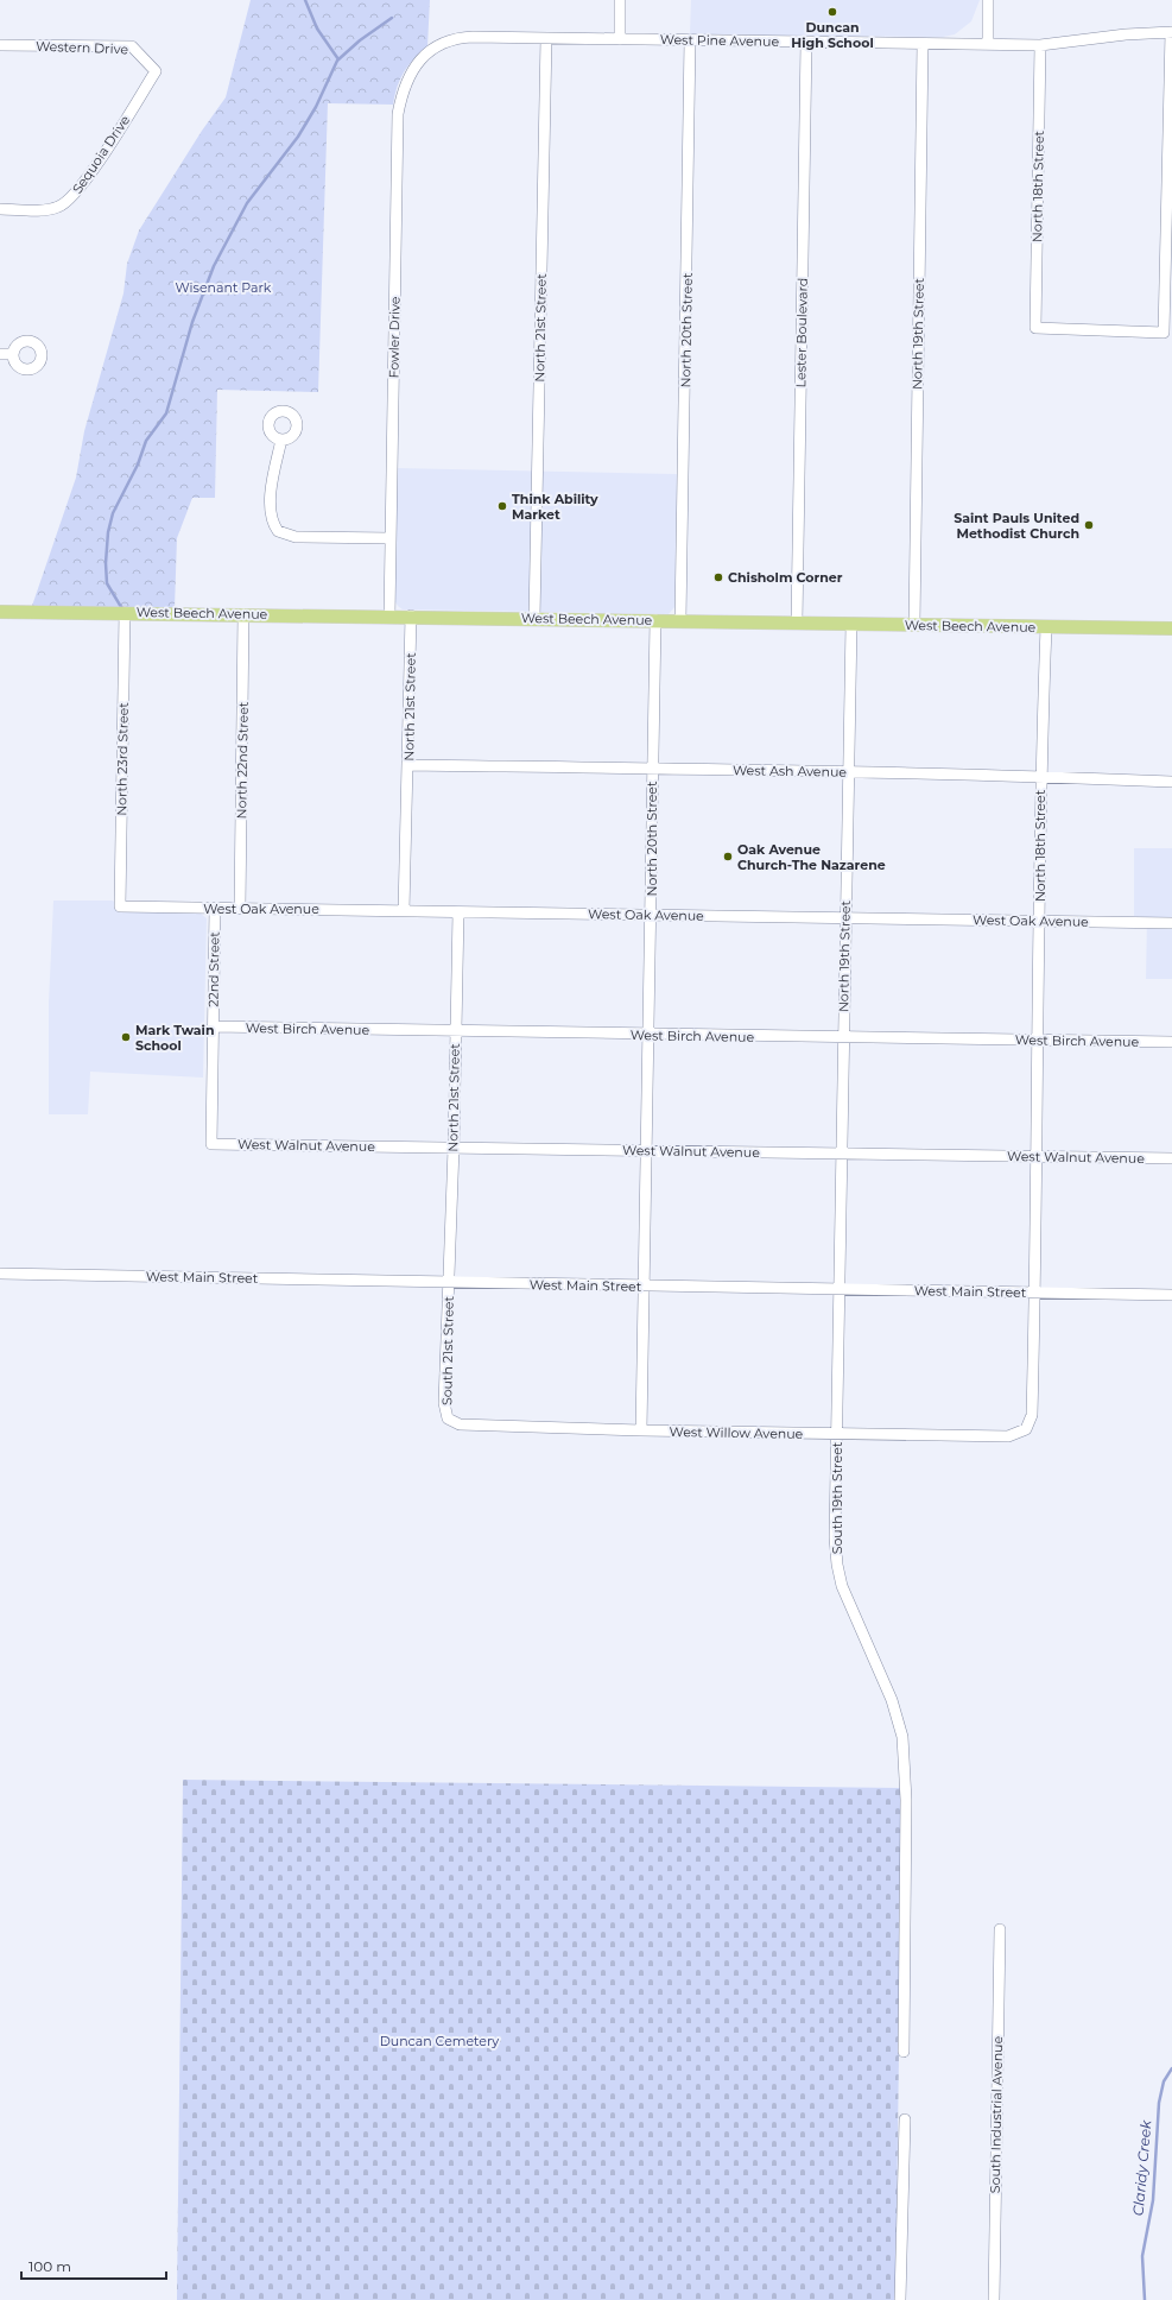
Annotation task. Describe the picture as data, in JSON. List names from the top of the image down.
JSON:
{
  "streets": {
    "main road": ["West Beech Avenue"],
    "street": [
      "West Pine Avenue",
      "Western Drive",
      "Sequoia Drive",
      "North 18th Street",
      "North 21st Street",
      "North 20th Street",
      "Lester Boulevard",
      "North 19th Street",
      "Fowler Drive",
      "North 23rd Street",
      "North 22nd Street",
      "West Ash Avenue",
      "West Oak Avenue",
      "22nd Street",
      "West Birch Avenue",
      "West Walnut Avenue",
      "West Main Street",
      "South 21st Street",
      "West Willow Avenue",
      "South 19th Street",
      "South Industrial Avenue"
    ]
  },
  "crossings": [
    ["West Pine Avenue", "North 18th Street"],
    ["West Pine Avenue", "North 21st Street"],
    ["West Pine Avenue", "North 20th Street"],
    ["West Pine Avenue", "Lester Boulevard"],
    ["West Pine Avenue", "North 19th Street"],
    ["West Pine Avenue", "Fowler Drive"],
    ["Western Drive", "Sequoia Drive"],
    ["North 18th Street", "West Beech Avenue"],
    ["North 18th Street", "West Ash Avenue"],
    ["North 18th Street", "West Oak Avenue"],
    ["North 18th Street", "West Birch Avenue"],
    ["North 18th Street", "West Walnut Avenue"],
    ["North 18th Street", "West Main Street"],
    ["North 18th Street", "West Willow Avenue"],
    ["North 21st Street", "West Beech Avenue"],
    ["North 21st Street", "West Ash Avenue"],
    ["North 21st Street", "West Oak Avenue"],
    ["North 21st Street", "West Birch Avenue"],
    ["North 21st Street", "West Walnut Avenue"],
    ["North 21st Street", "West Main Street"],
    ["North 21st Street", "South 21st Street"],
    ["North 20th Street", "West Beech Avenue"],
    ["North 20th Street", "West Ash Avenue"],
    ["North 20th Street", "West Oak Avenue"],
    ["North 20th Street", "West Birch Avenue"],
    ["North 20th Street", "West Walnut Avenue"],
    ["North 20th Street", "West Main Street"],
    ["North 20th Street", "West Willow Avenue"],
    ["Lester Boulevard", "West Beech Avenue"],
    ["North 19th Street", "West Beech Avenue"],
    ["North 19th Street", "West Ash Avenue"],
    ["North 19th Street", "West Oak Avenue"],
    ["North 19th Street", "West Birch Avenue"],
    ["North 19th Street", "West Walnut Avenue"],
    ["North 19th Street", "West Main Street"],
    ["North 19th Street", "South 19th Street"],
    ["Fowler Drive", "West Beech Avenue"],
    ["West Beech Avenue", "North 23rd Street"],
    ["West Beech Avenue", "North 22nd Street"],
    ["North 23rd Street", "West Oak Avenue"],
    ["North 22nd Street", "West Oak Avenue"],
    ["West Oak Avenue", "22nd Street"],
    ["22nd Street", "West Birch Avenue"],
    ["22nd Street", "West Walnut Avenue"],
    ["West Main Street", "South 21st Street"],
    ["West Main Street", "South 19th Street"],
    ["South 21st Street", "West Willow Avenue"],
    ["West Willow Avenue", "South 19th Street"]
  ],
  "water": ["Claridy Creek"],
  "parks": ["Wisenant Park", "Duncan Cemetery"],
  "places": [
    "Duncan High School",
    "Think Ability Market",
    "Saint Pauls United Methodist Church",
    "Chisholm Corner",
    "Oak Avenue Church-The Nazarene",
    "Mark Twain School"
  ],
  "scale_bar": "100 m"
}
